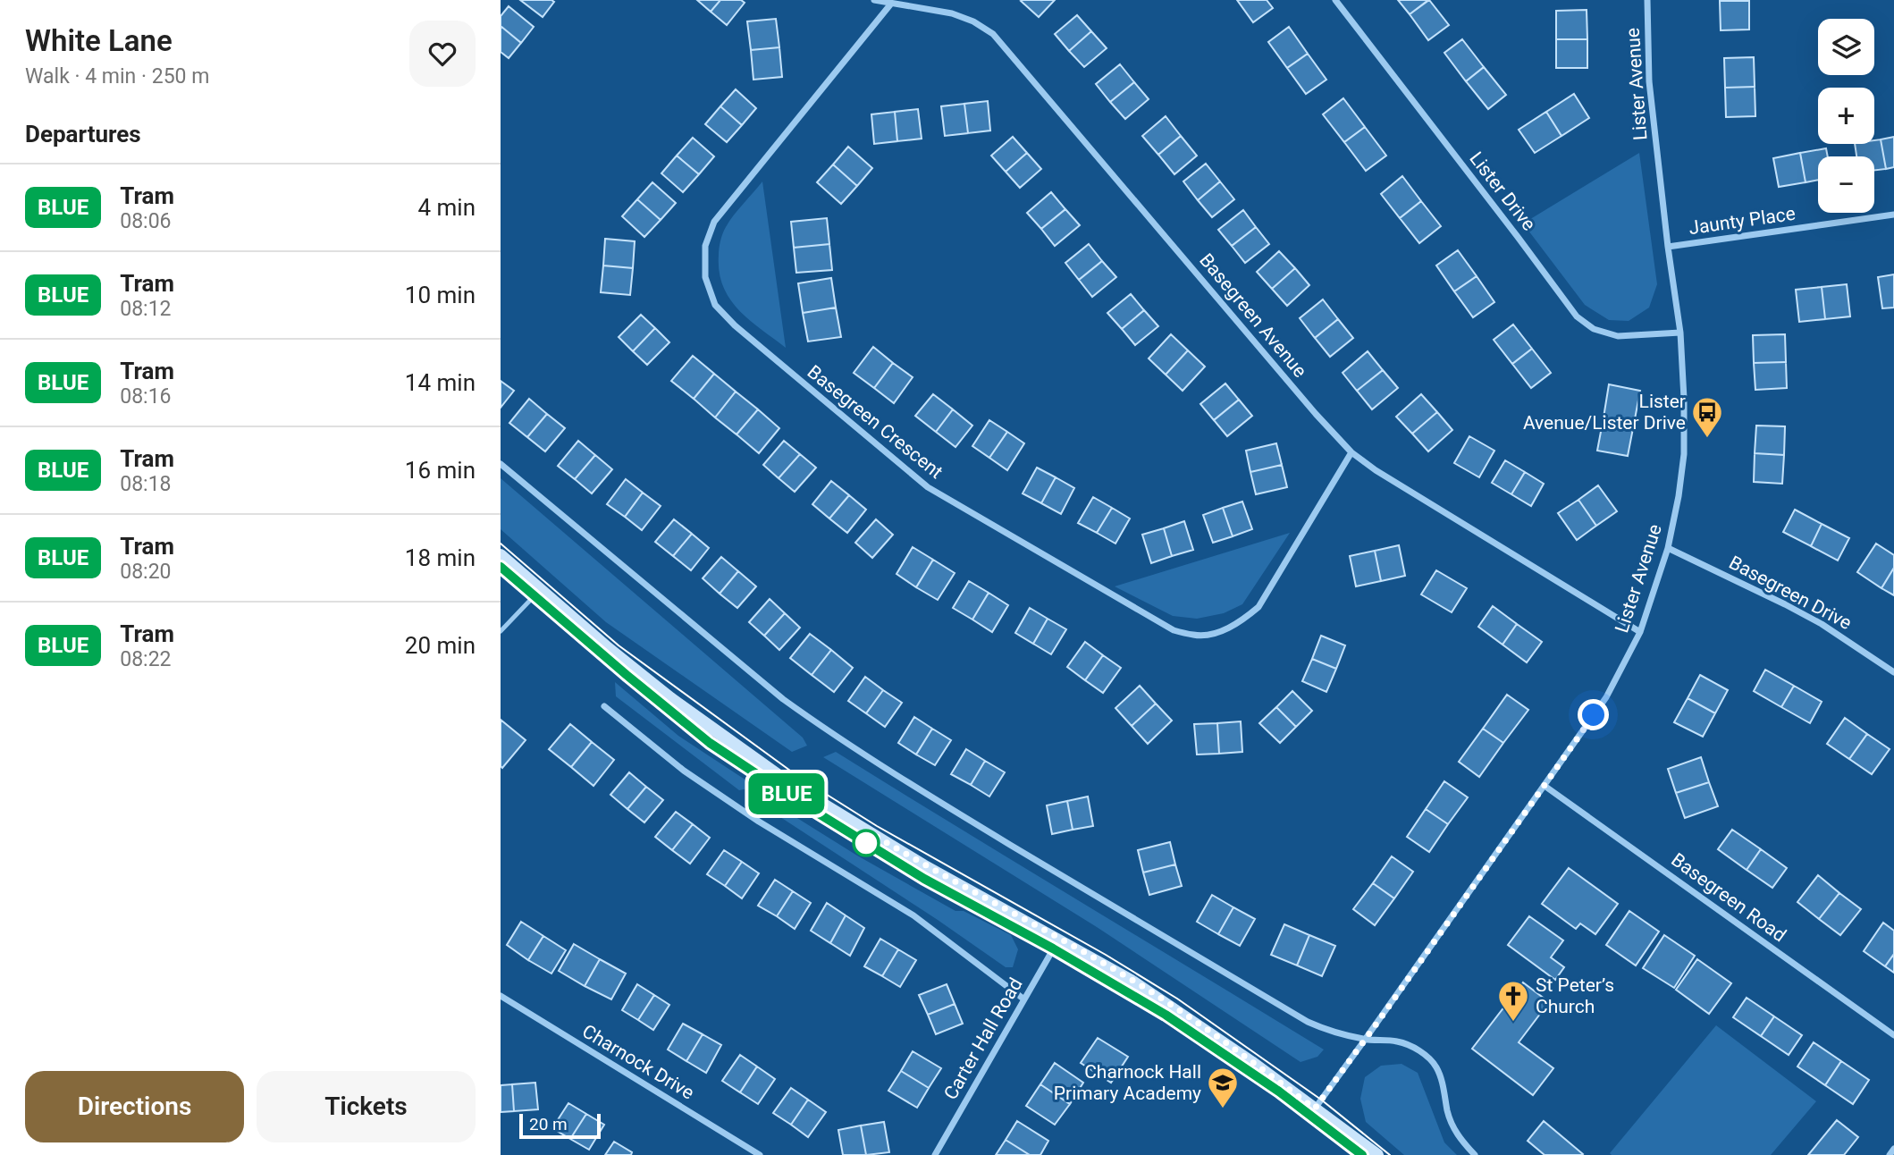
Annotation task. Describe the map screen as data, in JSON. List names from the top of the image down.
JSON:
{
  "streets": {
    "street": [
      "Lister Avenue",
      "Lister Drive",
      "Jaunty Place",
      "Basegreen Avenue",
      "Basegreen Crescent",
      "Basegreen Drive",
      "Basegreen Road",
      "Carter Hall Road",
      "Charnock Drive"
    ]
  },
  "crossings": [
    ["Lister Avenue", "Lister Drive"],
    ["Lister Avenue", "Jaunty Place"],
    ["Lister Avenue", "Basegreen Avenue"],
    ["Lister Avenue", "Basegreen Drive"],
    ["Lister Avenue", "Basegreen Road"],
    ["Basegreen Avenue", "Basegreen Crescent"]
  ],
  "places": {
    "bus stop": ["Lister Avenue/Lister Drive"],
    "church": ["St Peter’s Church"],
    "school or university": ["Charnock Hall Primary Academy"]
  },
  "lines": ["tram line BLUE"],
  "scale_bar": "20 m",
  "page": {
    "heading": [
      ["White Lane", "Walk · 4 min · 250 m"],
      "Departures"
    ],
    "on_map": "BLUE",
    "map_buttons": ["+", "−"],
    "list": [
      {
        "mark": "BLUE",
        "name": "Tram",
        "note": "08:06",
        "value": "4 min"
      },
      {
        "mark": "BLUE",
        "name": "Tram",
        "note": "08:12",
        "value": "10 min"
      },
      {
        "mark": "BLUE",
        "name": "Tram",
        "note": "08:16",
        "value": "14 min"
      },
      {
        "mark": "BLUE",
        "name": "Tram",
        "note": "08:18",
        "value": "16 min"
      },
      {
        "mark": "BLUE",
        "name": "Tram",
        "note": "08:20",
        "value": "18 min"
      },
      {
        "mark": "BLUE",
        "name": "Tram",
        "note": "08:22",
        "value": "20 min"
      }
    ],
    "buttons": ["Directions", "Tickets"],
    "scale": "20 m"
  }
}
